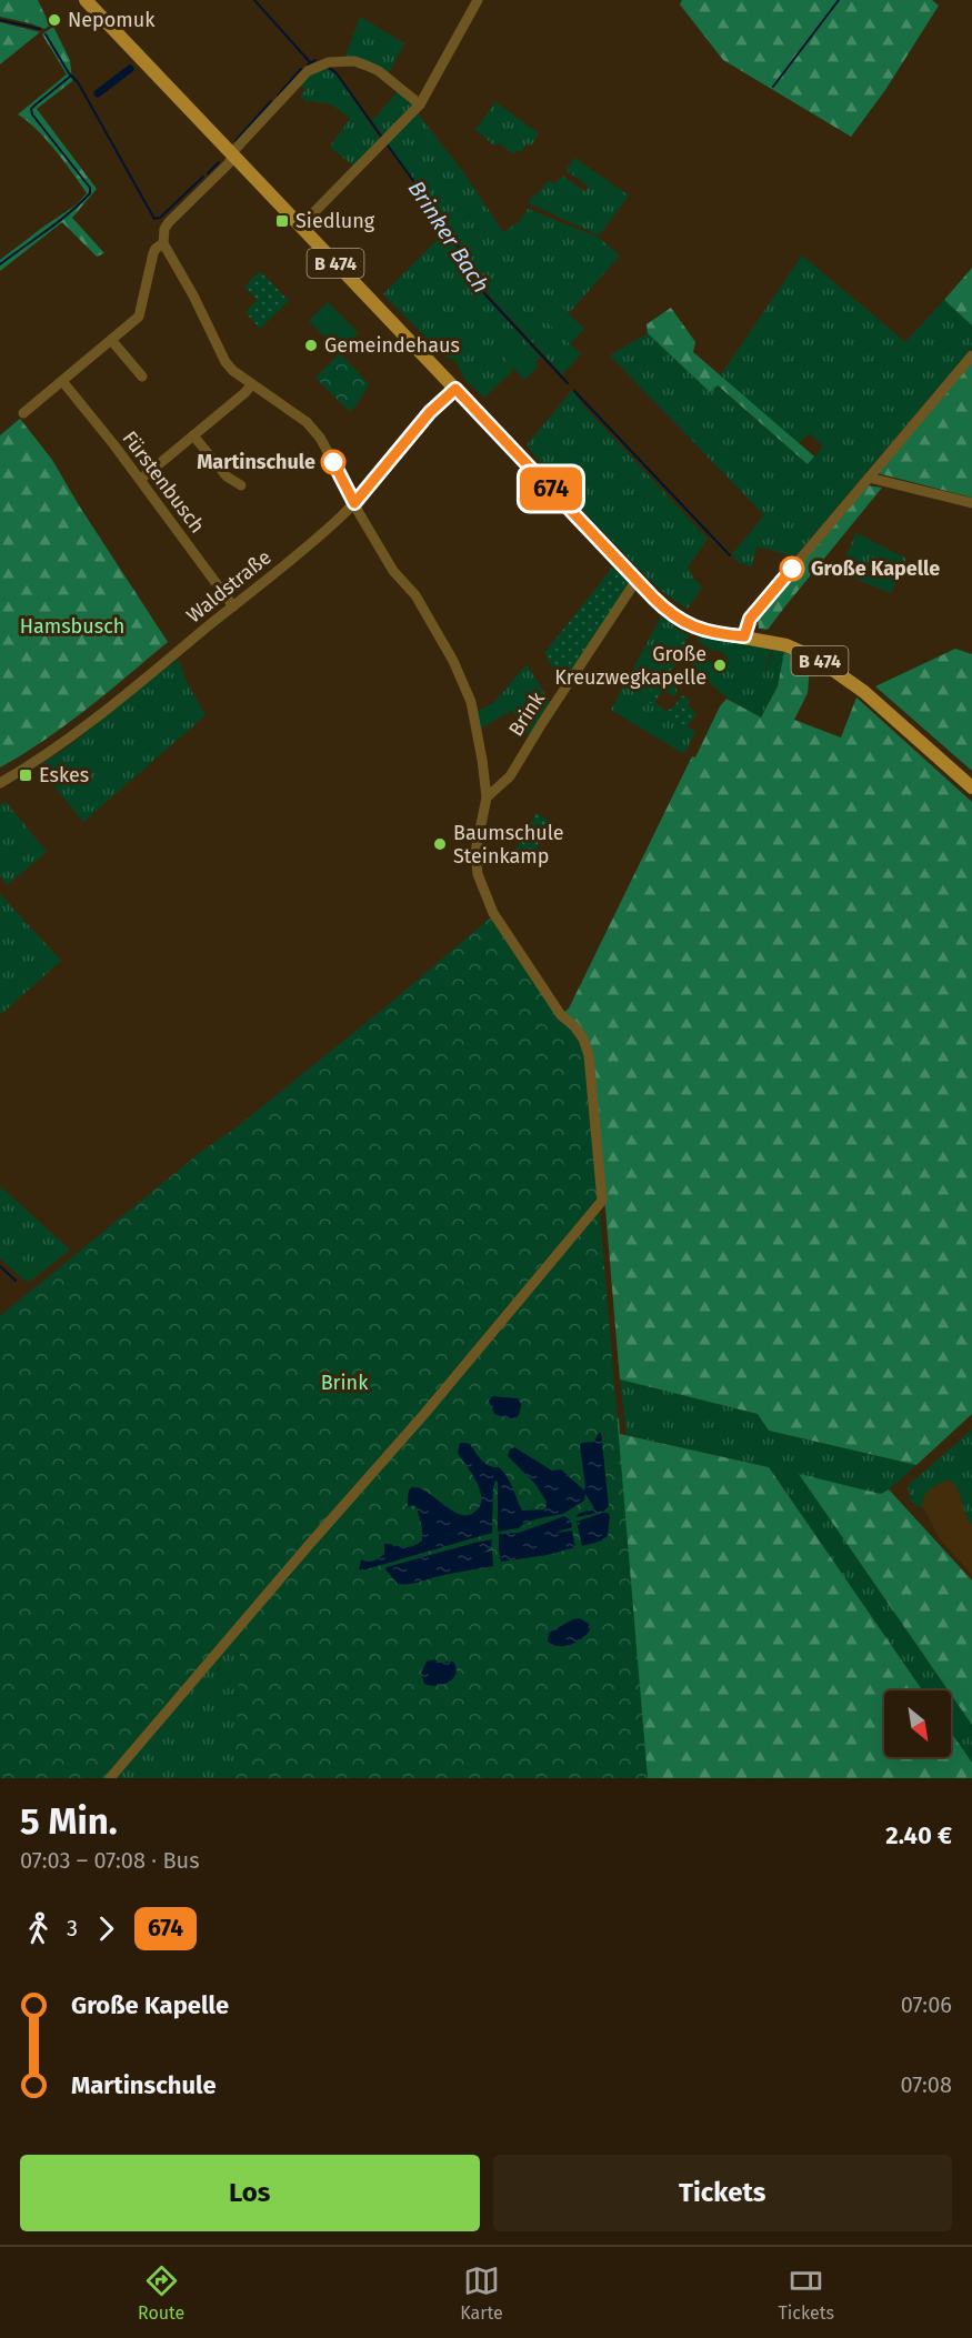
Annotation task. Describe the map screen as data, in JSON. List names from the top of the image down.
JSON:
{
  "streets": {
    "main road": ["B 474"],
    "street": ["Fürstenbusch", "Waldstraße", "Brink"]
  },
  "crossings": [
    ["B 474", "Waldstraße"],
    ["B 474", "Brink"],
    ["Fürstenbusch", "Waldstraße"]
  ],
  "water": ["Brinker Bach"],
  "parks": ["Hamsbusch", "Brink"],
  "places": {
    "other": [
      "Nepomuk",
      "Gemeindehaus",
      "Martinschule",
      "Große Kapelle",
      "Große Kreuzwegkapelle",
      "Baumschule Steinkamp"
    ],
    "transit": ["Siedlung", "Eskes"]
  },
  "lines": ["bus line 674"],
  "north": "bottom right",
  "page": {
    "on_map": "674",
    "heading": ["5 Min.", "07:03 – 07:08 · Bus", "2.40 €"],
    "legs": ["3", "674"],
    "list": [
      {
        "name": "Große Kapelle",
        "value": "07:06"
      },
      {
        "name": "Martinschule",
        "value": "07:08"
      }
    ],
    "buttons": ["Los", "Tickets"],
    "tabs": ["Route", "Karte", "Tickets"]
  }
}
